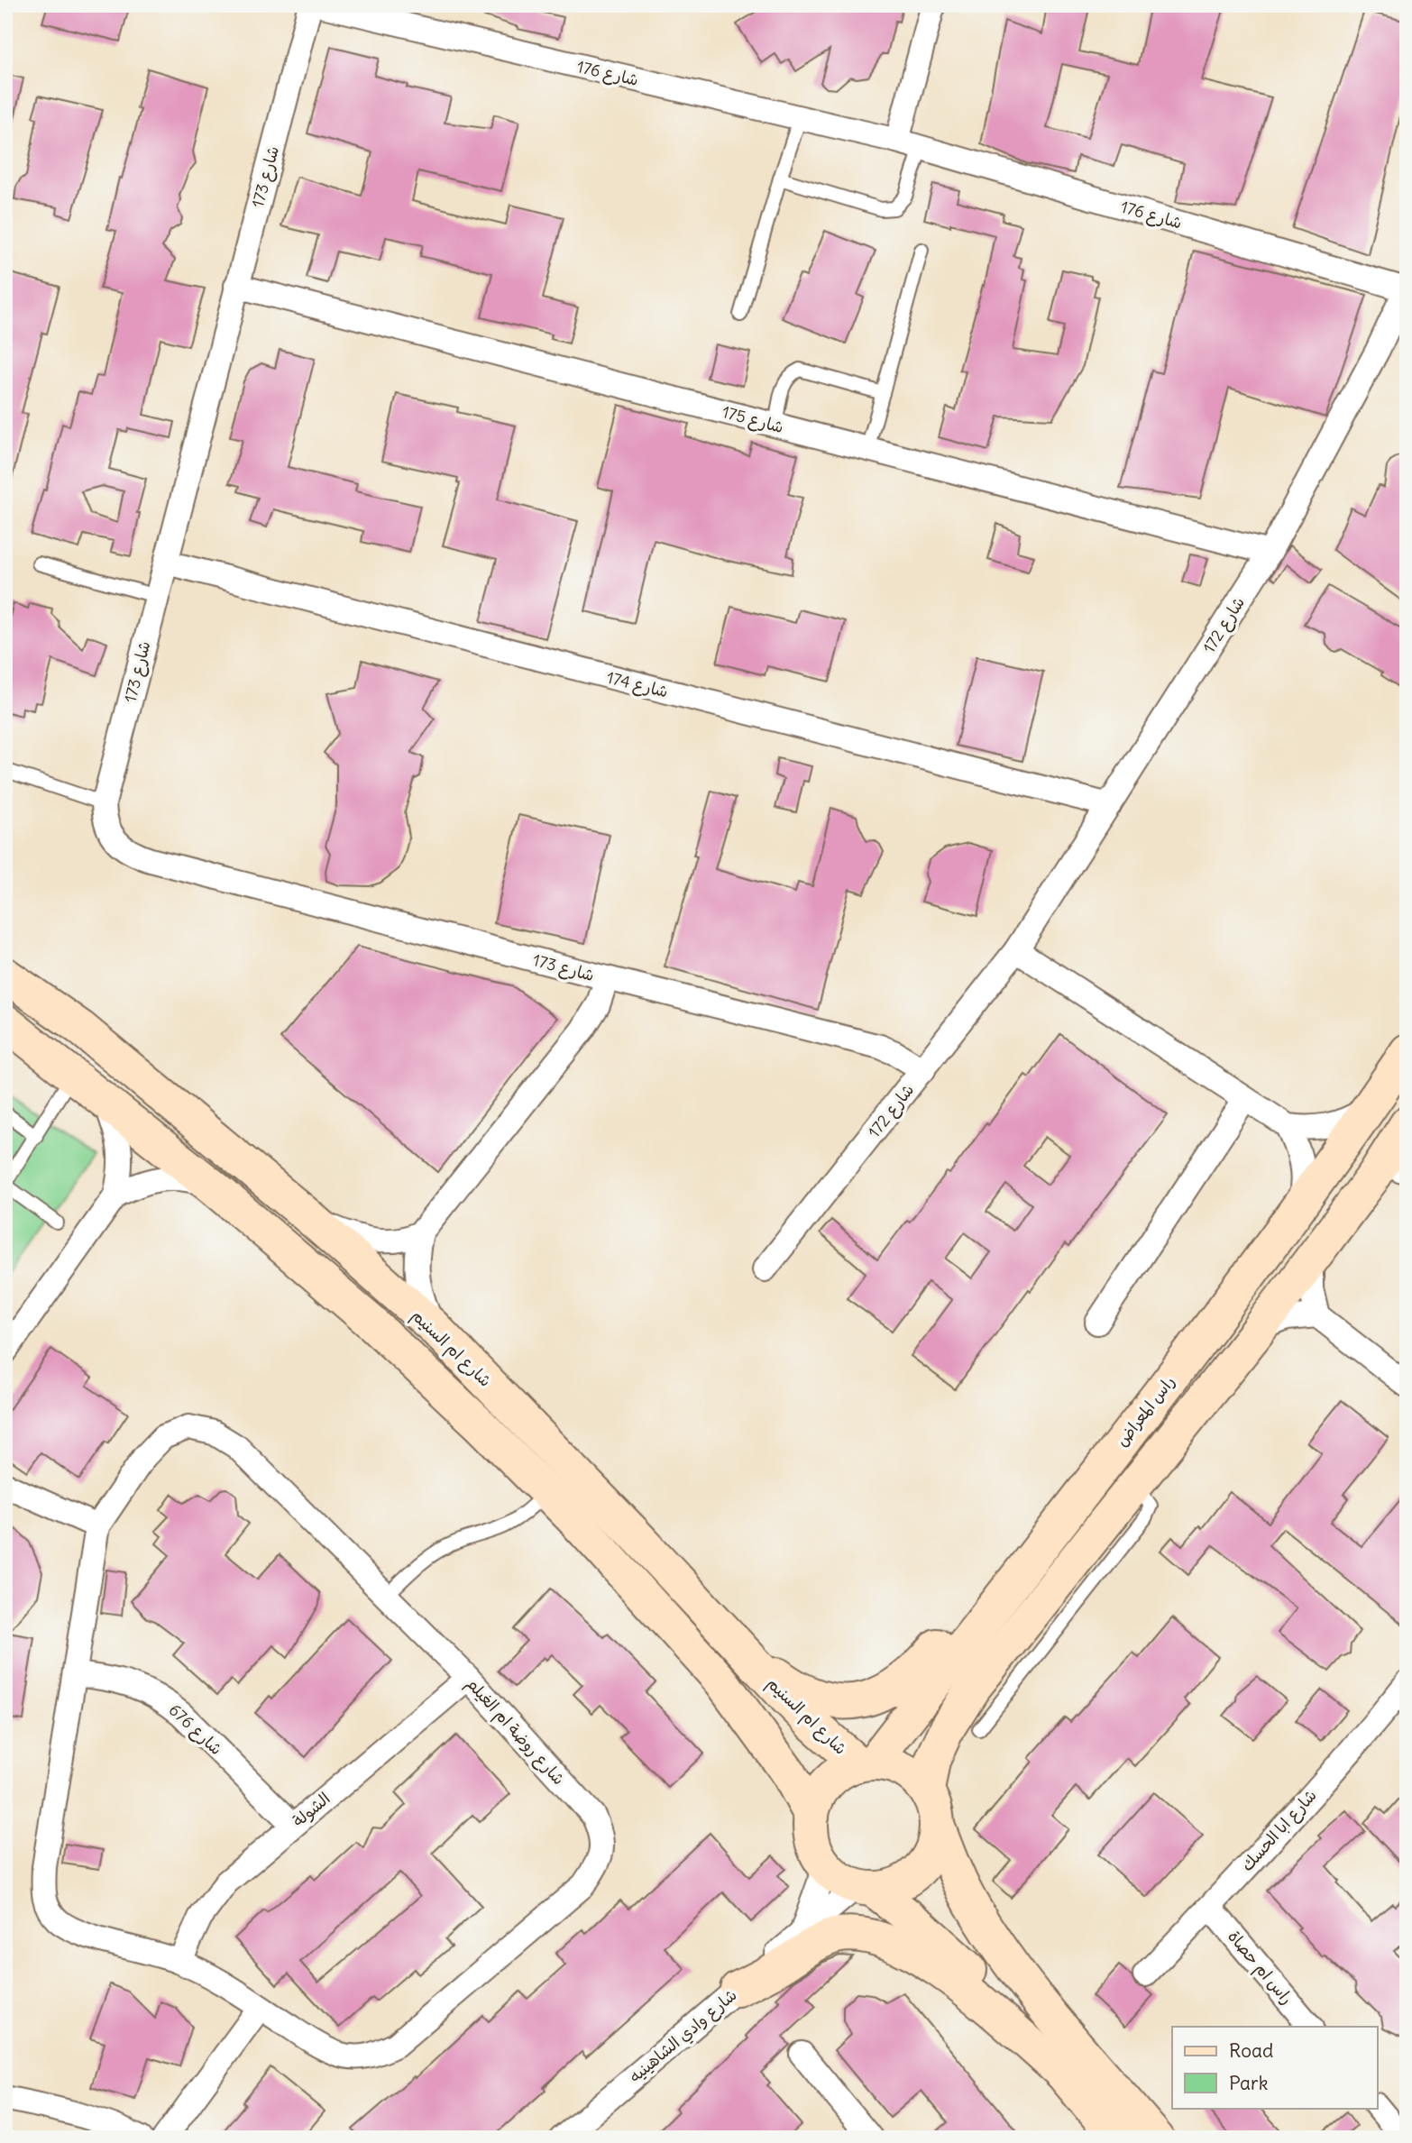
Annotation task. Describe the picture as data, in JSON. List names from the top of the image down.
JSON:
{
  "streets": {
    "main road": ["شارع ام السنيم", "راس المعراض"],
    "street": [
      "شارع 176",
      "شارع 173",
      "شارع 175",
      "شارع 172",
      "شارع 174",
      "شارع 676",
      "شارع روضة ام الغيلم",
      "الشولة",
      "شارع ابا الحسك",
      "راس ام حصاة",
      "شارع وادي الشاهينيه"
    ]
  },
  "crossings": [
    ["شارع 176", "شارع 172"],
    ["شارع 173", "شارع 175"],
    ["شارع 173", "شارع 172"],
    ["شارع 173", "شارع 174"],
    ["شارع 173", "شارع ام السنيم"],
    ["شارع 175", "شارع 172"],
    ["شارع 172", "شارع 174"],
    ["شارع ام السنيم", "راس المعراض"],
    ["شارع ام السنيم", "شارع وادي الشاهينيه"],
    ["راس المعراض", "شارع وادي الشاهينيه"],
    ["شارع 676", "شارع روضة ام الغيلم"],
    ["شارع 676", "الشولة"],
    ["شارع روضة ام الغيلم", "الشولة"],
    ["شارع ابا الحسك", "راس ام حصاة"]
  ],
  "legend": ["Road", "Park"]
}
